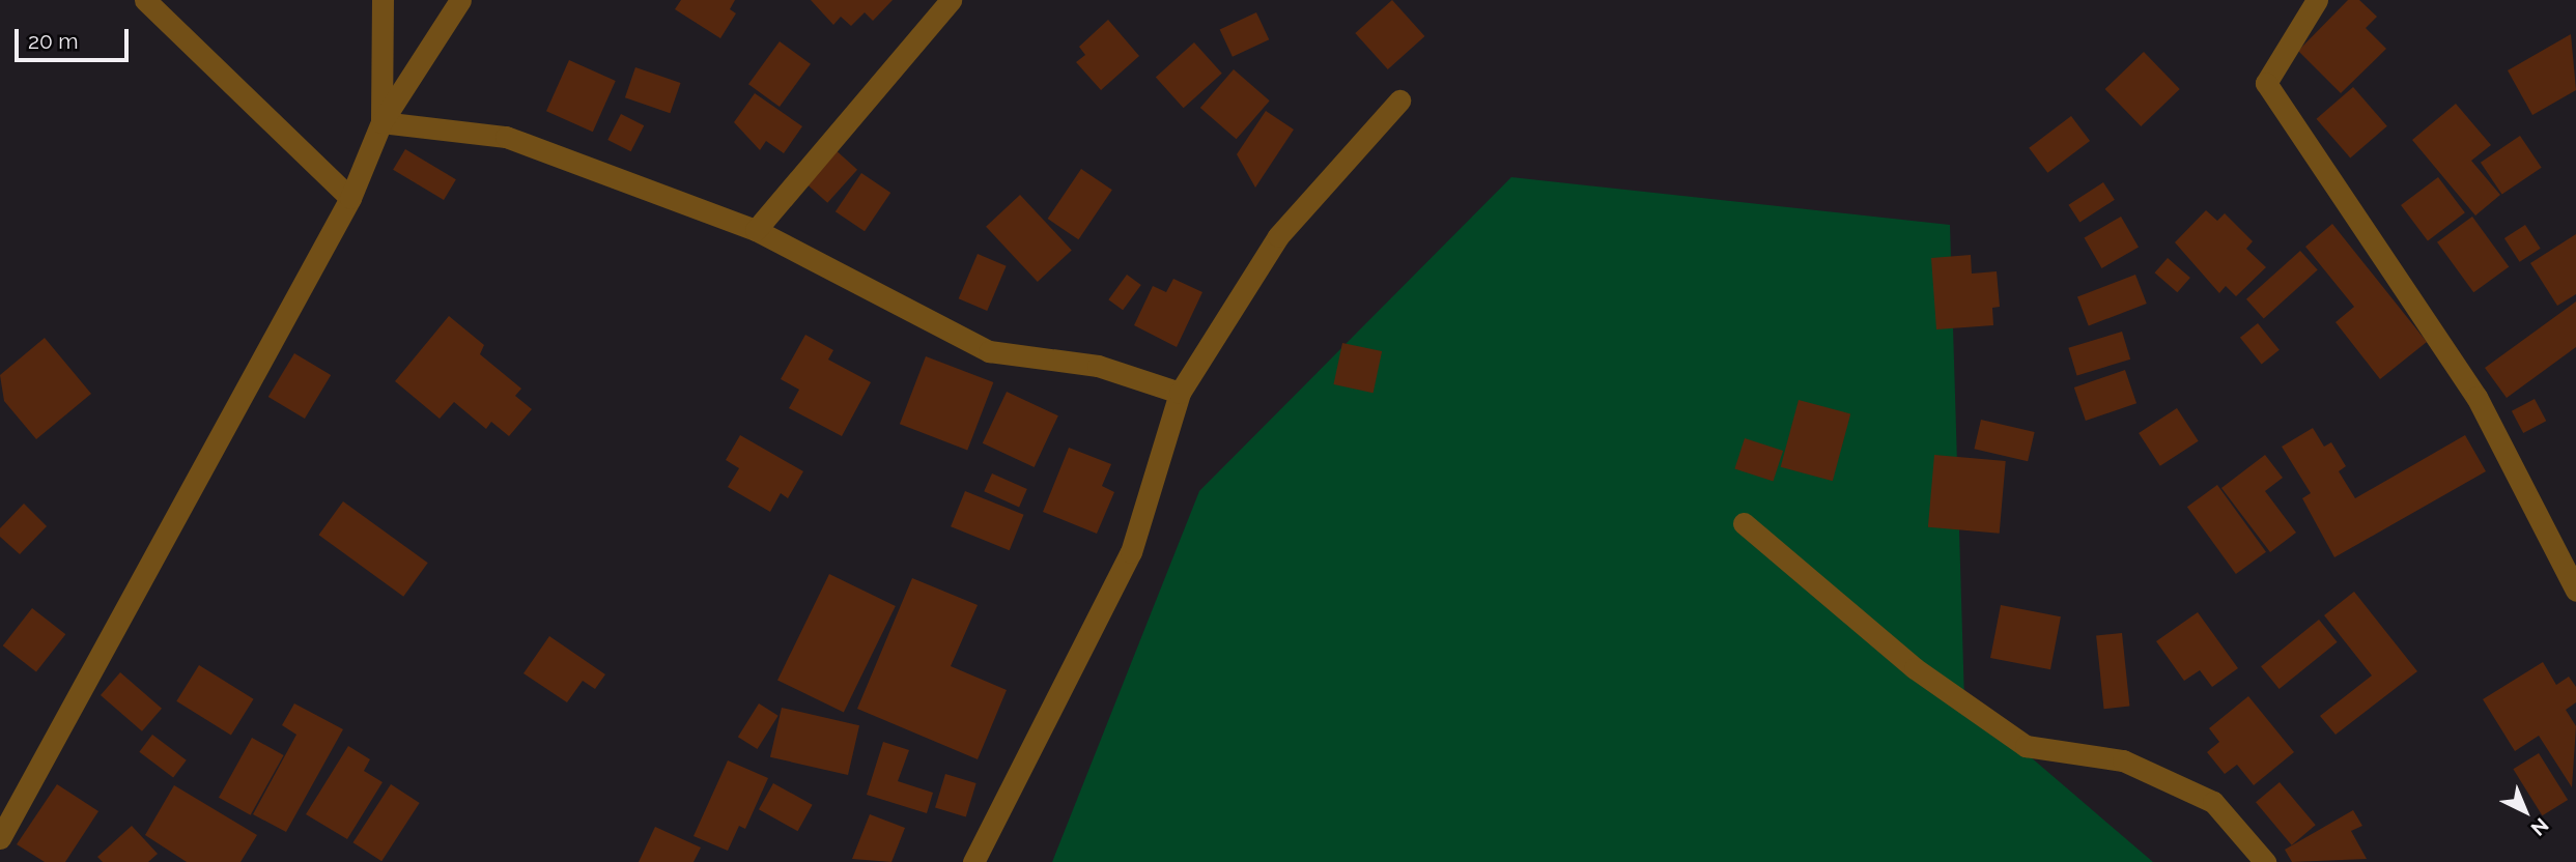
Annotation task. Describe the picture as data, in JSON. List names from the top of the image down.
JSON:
{
  "scale_bar": "20 m",
  "north": "bottom right"
}
